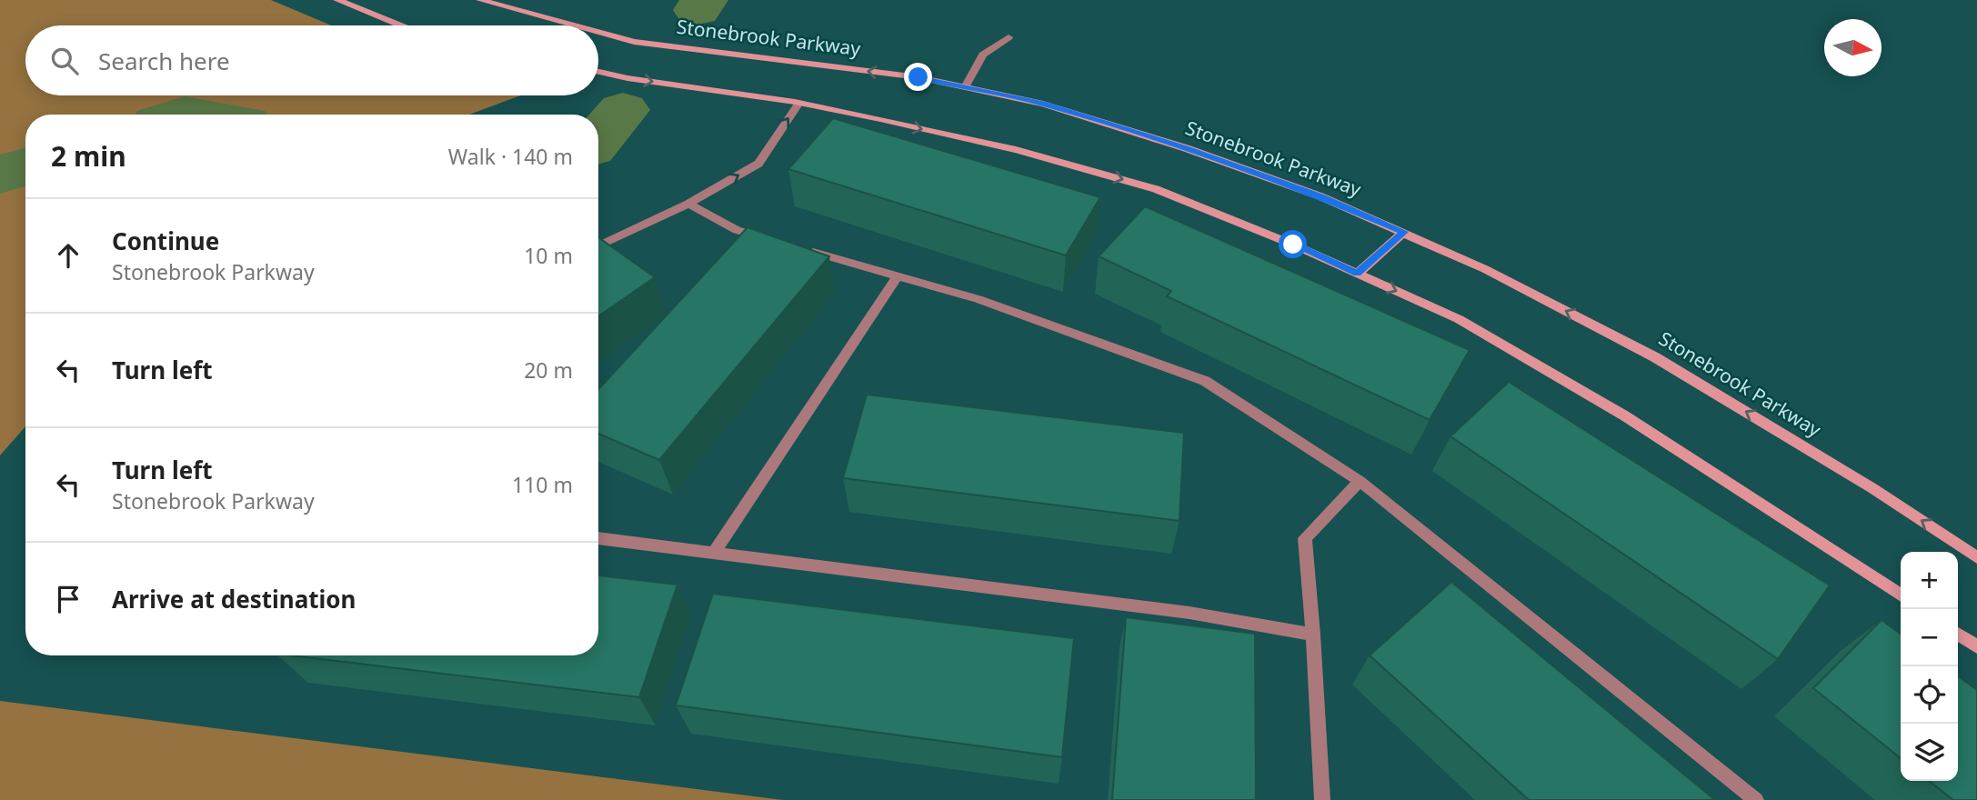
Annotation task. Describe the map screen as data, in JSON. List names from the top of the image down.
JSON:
{
  "streets": {
    "main road": ["Stonebrook Parkway"]
  },
  "north": "right",
  "page": {
    "search": "Search here",
    "heading": ["2 min", "Walk · 140 m"],
    "list": [
      ["Continue", "Stonebrook Parkway", "10 m"],
      ["Turn left", "20 m"],
      ["Turn left", "Stonebrook Parkway", "110 m"],
      "Arrive at destination"
    ],
    "map_buttons": ["+", "−"]
  }
}
